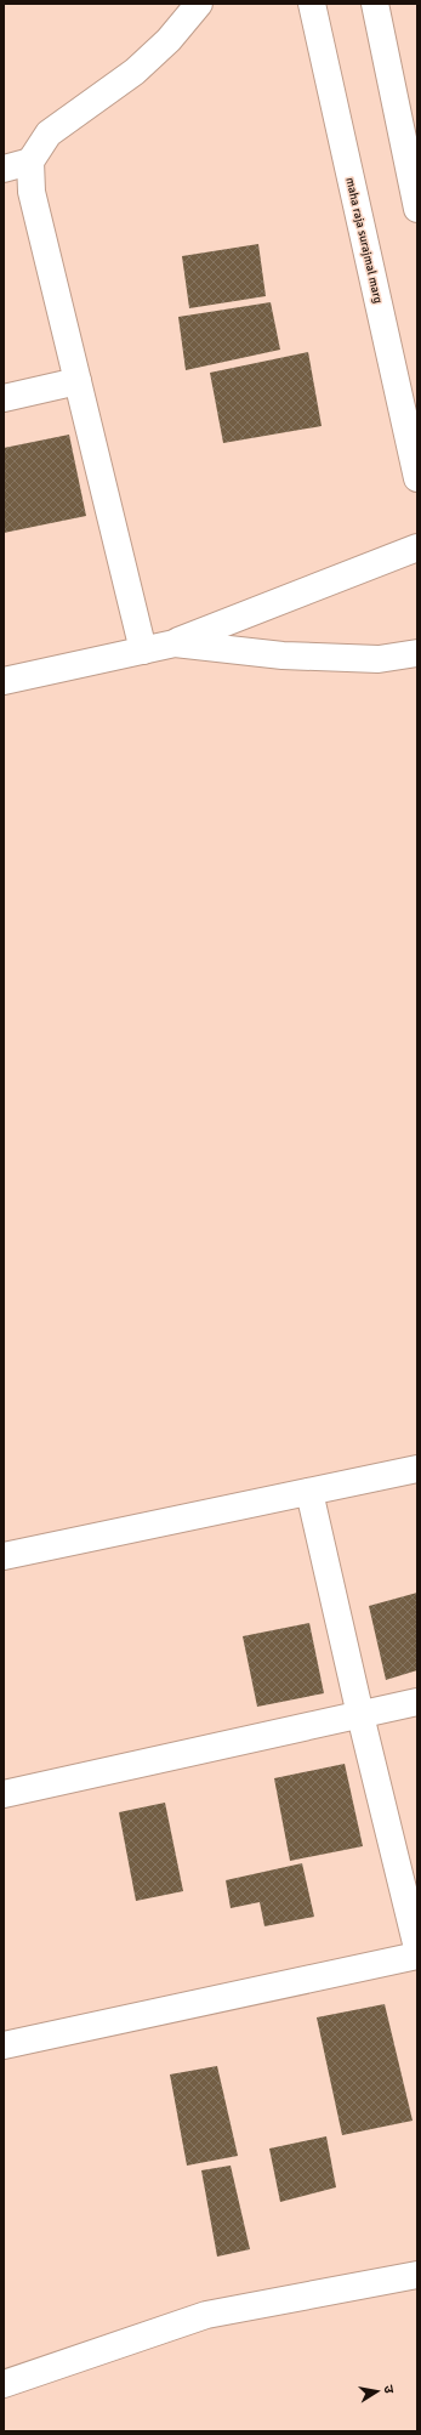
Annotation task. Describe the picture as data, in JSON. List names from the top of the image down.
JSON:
{
  "streets": {
    "street": ["maha raja surajmal marg"]
  },
  "north": "right"
}
